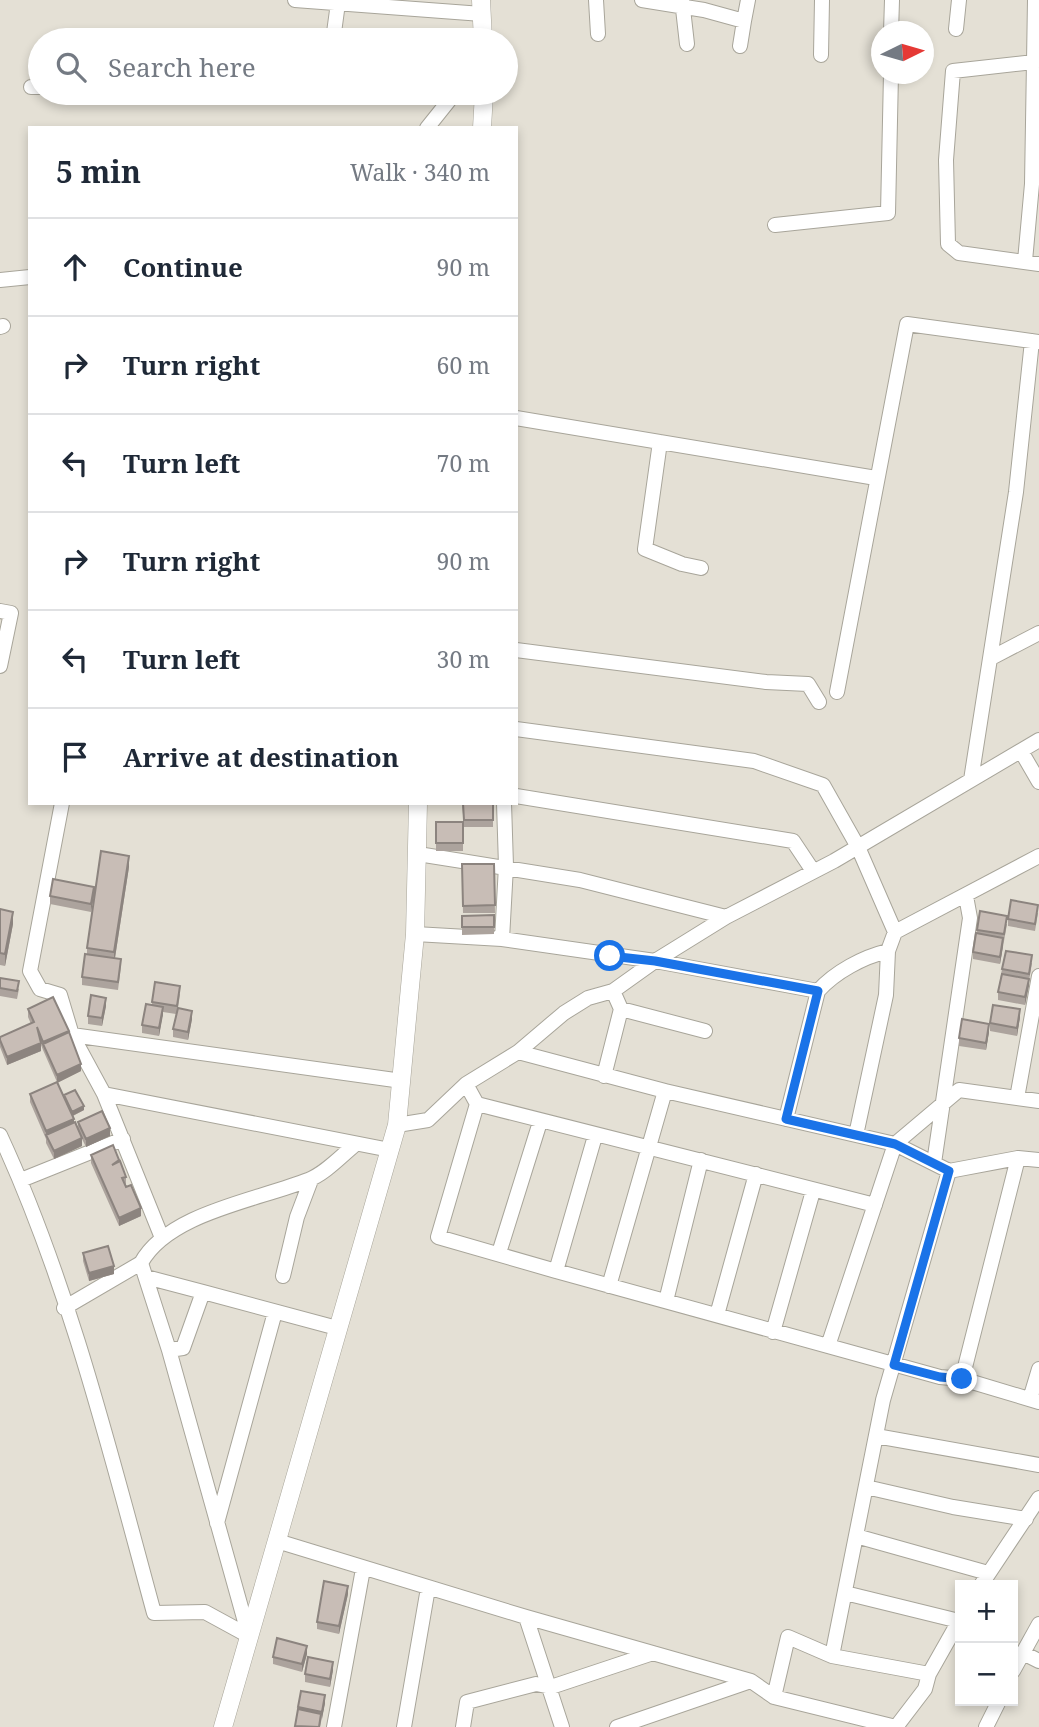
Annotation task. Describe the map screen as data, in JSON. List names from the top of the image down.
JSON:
{
  "north": "right",
  "page": {
    "search": "Search here",
    "heading": ["5 min", "Walk · 340 m"],
    "list": [
      ["Continue", "90 m"],
      ["Turn right", "60 m"],
      ["Turn left", "70 m"],
      ["Turn right", "90 m"],
      ["Turn left", "30 m"],
      "Arrive at destination"
    ],
    "map_buttons": ["+", "−"]
  }
}
